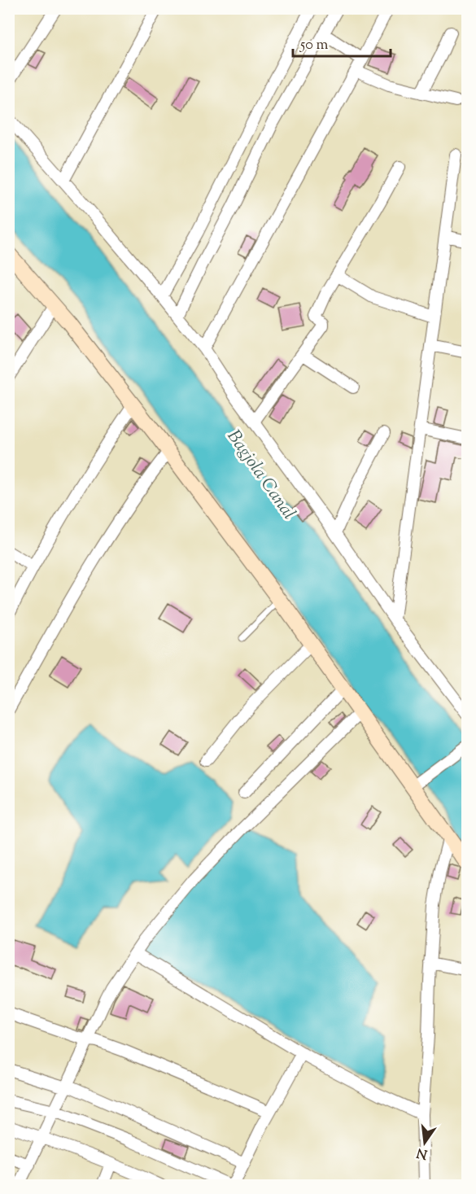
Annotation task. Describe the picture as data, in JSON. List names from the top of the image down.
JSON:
{
  "water": ["Bagjola Canal"],
  "scale_bar": "50 m",
  "north": "bottom"
}
